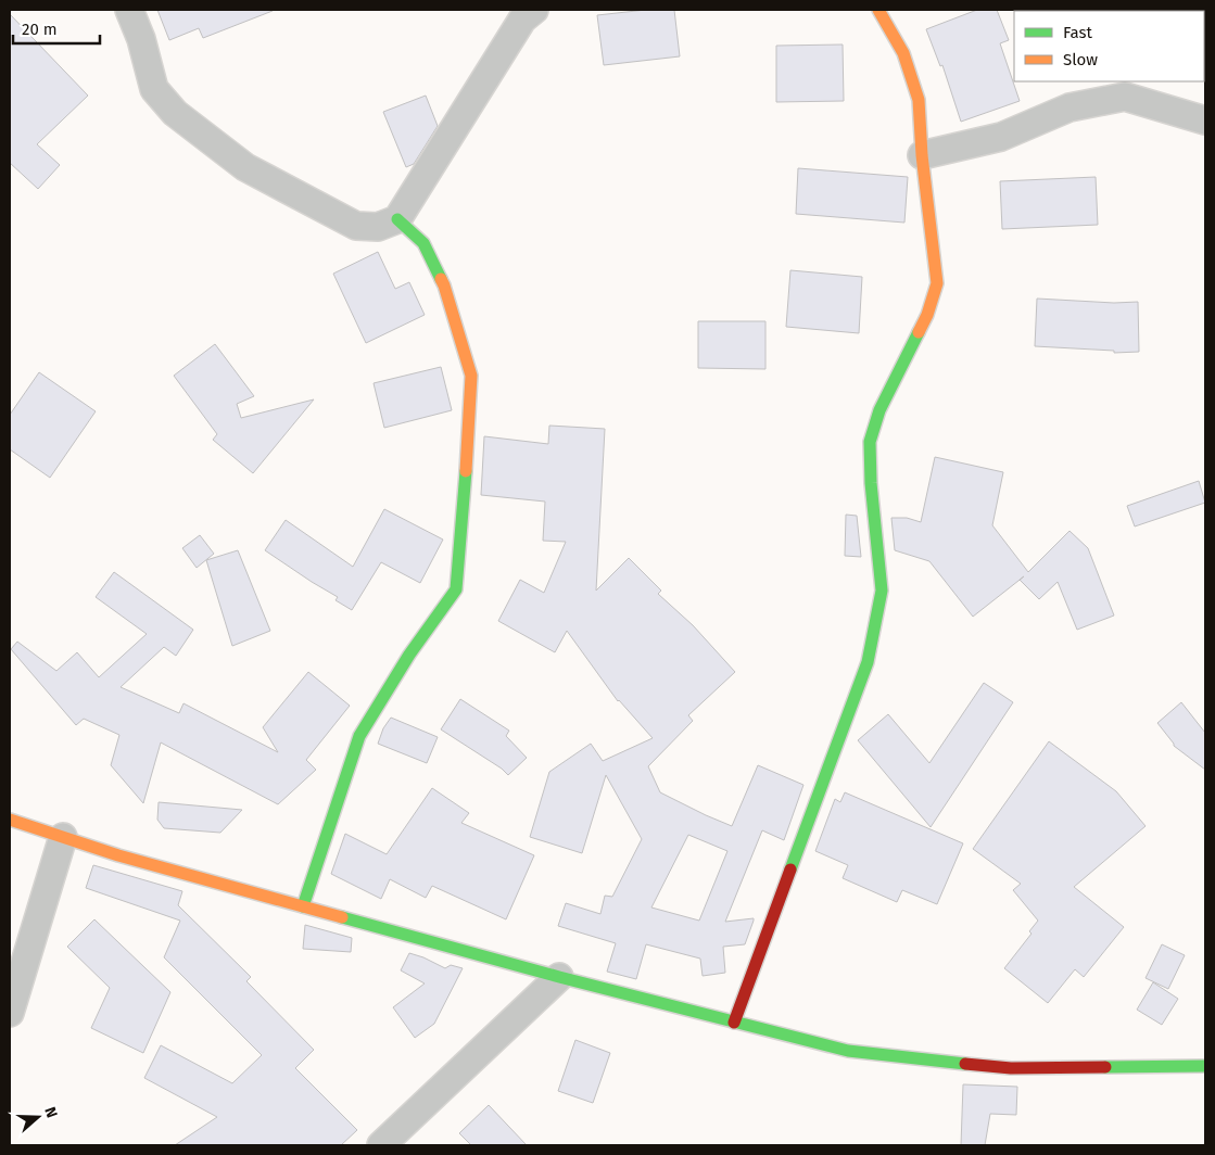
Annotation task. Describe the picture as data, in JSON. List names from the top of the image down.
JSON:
{
  "legend": ["Fast", "Slow"],
  "scale_bar": "20 m",
  "north": "right"
}
